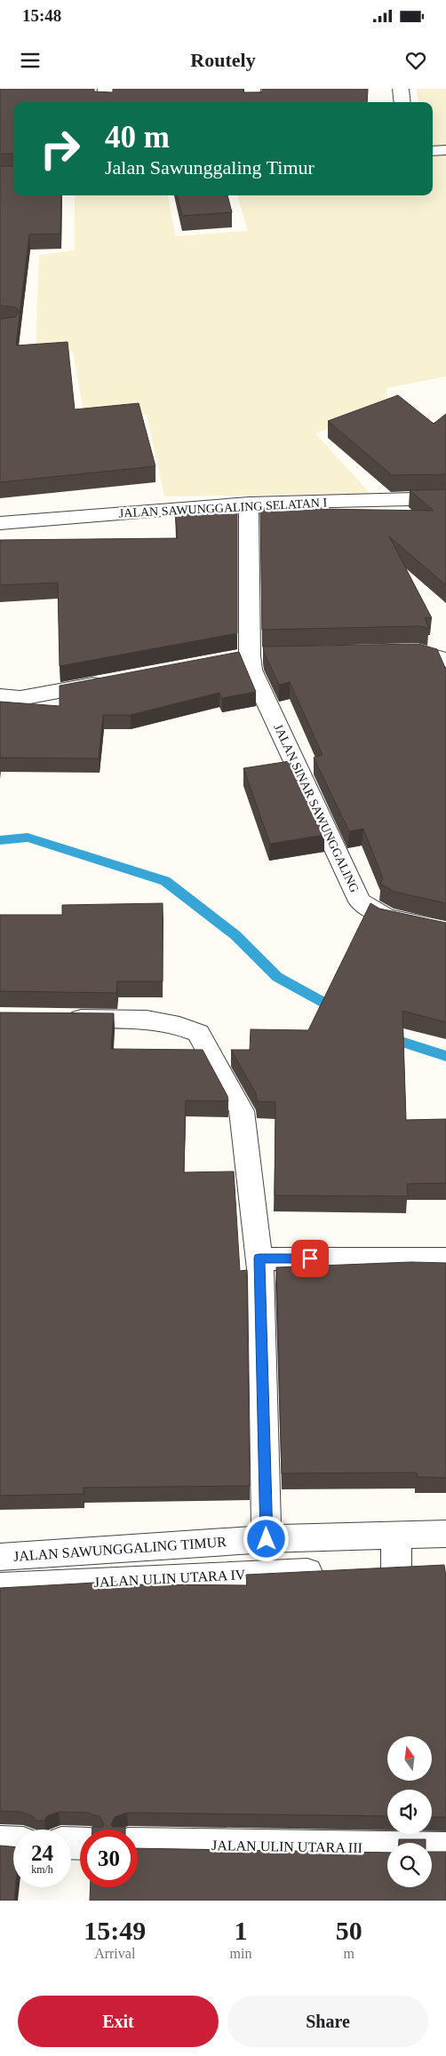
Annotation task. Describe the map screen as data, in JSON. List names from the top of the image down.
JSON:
{
  "streets": {
    "street": [
      "JALAN SAWUNGGALING SELATAN I",
      "JALAN SINAR SAWUNGGALING",
      "JALAN SAWUNGGALING TIMUR",
      "JALAN ULIN UTARA IV",
      "JALAN ULIN UTARA III"
    ]
  },
  "crossings": [
    ["JALAN SAWUNGGALING SELATAN I", "JALAN SINAR SAWUNGGALING"]
  ],
  "north": "top",
  "page": {
    "status": "15:48",
    "header": "Routely",
    "turn": ["40 m", "Jalan Sawunggaling Timur"],
    "speed": "24 km/h",
    "limit": "30",
    "eta": [
      "15:49",
      "Arrival",
      "1",
      "min",
      "50",
      "m"
    ],
    "buttons": ["Exit", "Share"]
  }
}
